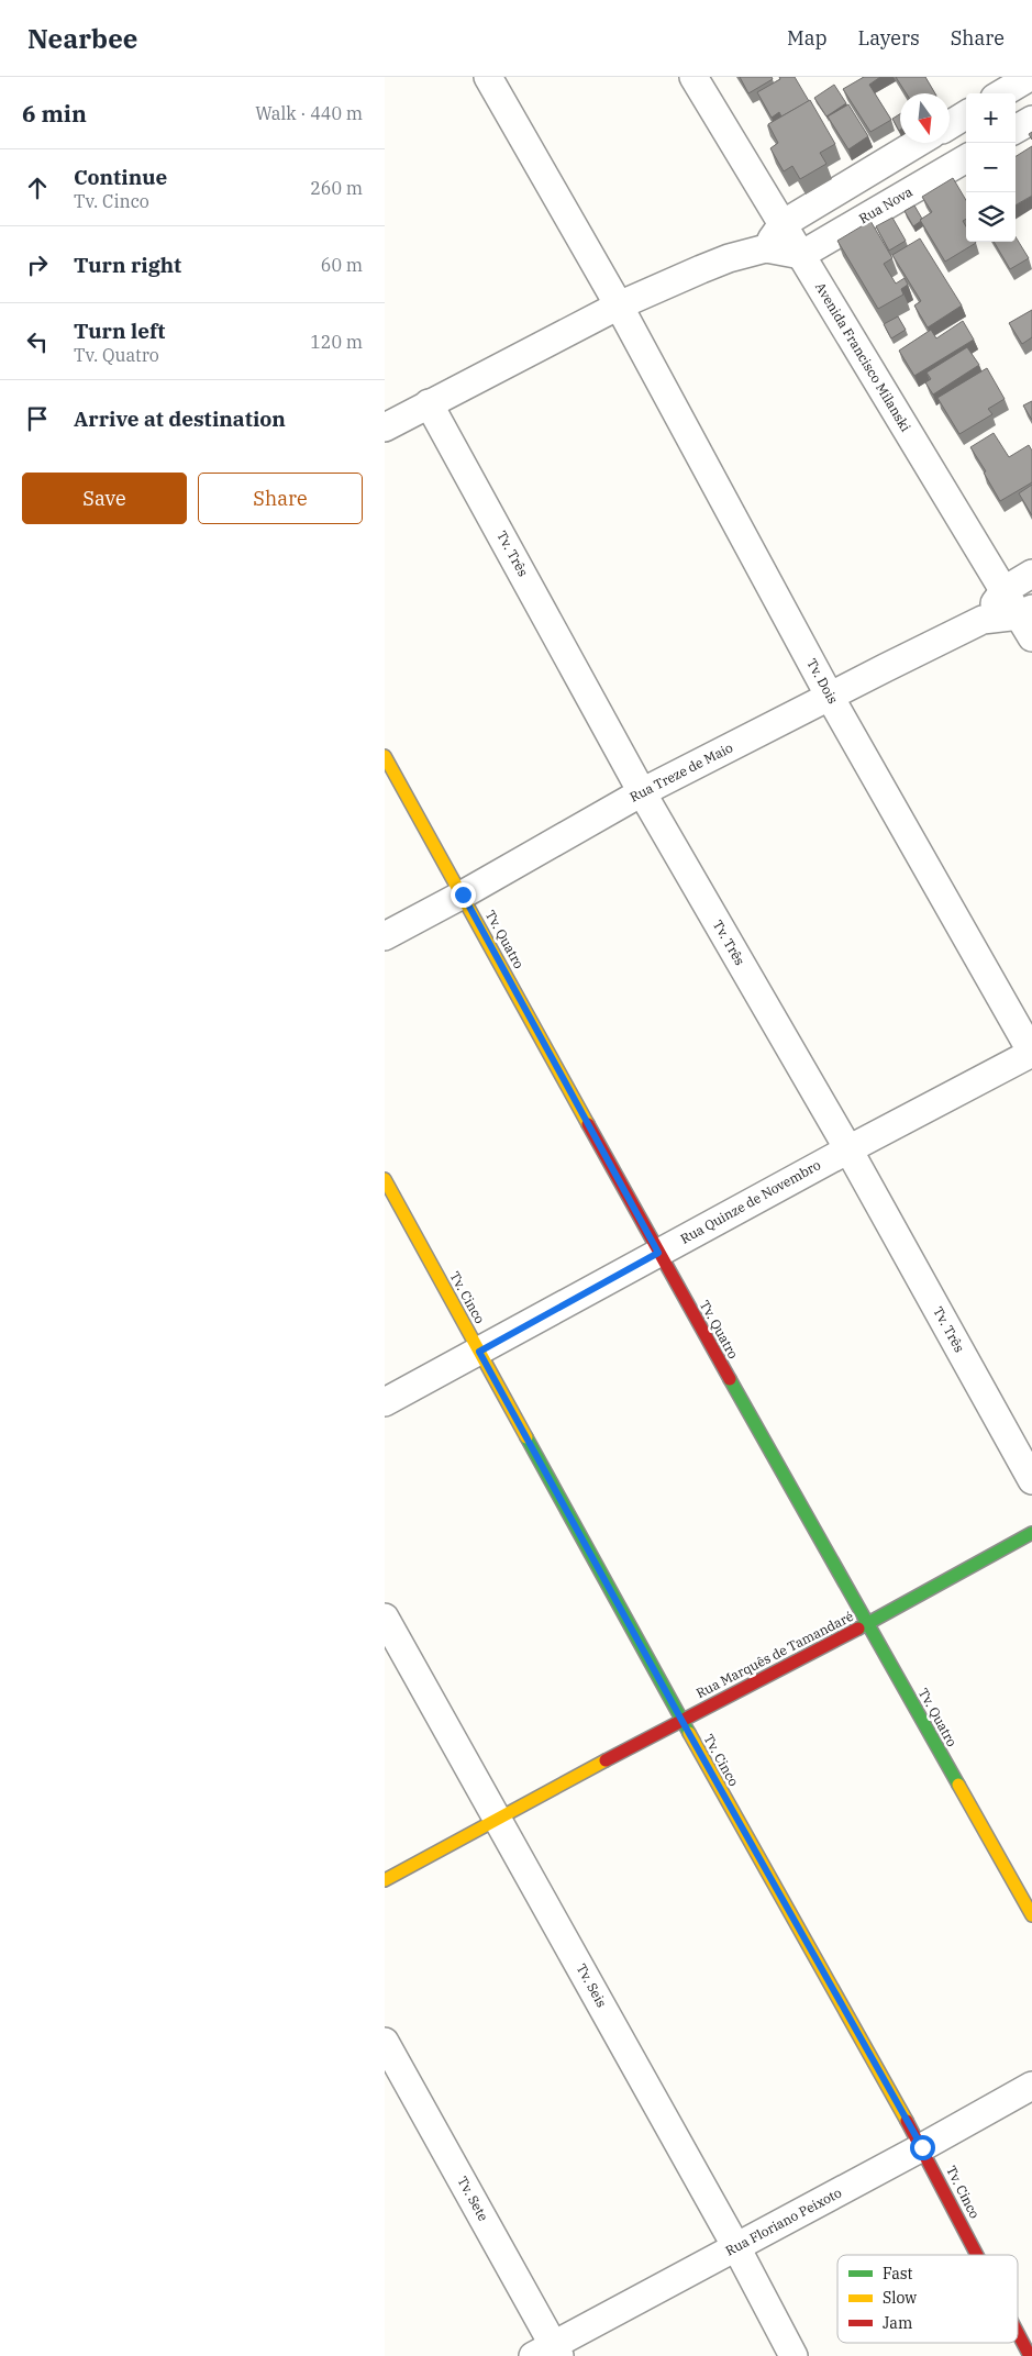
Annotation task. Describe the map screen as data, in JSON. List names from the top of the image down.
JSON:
{
  "streets": {
    "street": [
      "Rua Nova",
      "Avenida Francisco Milanski",
      "Tv. Três",
      "Tv. Dois",
      "Rua Treze de Maio",
      "Tv. Quatro",
      "Rua Quinze de Novembro",
      "Tv. Cinco",
      "Rua Marquês de Tamandaré",
      "Tv. Seis",
      "Tv. Sete",
      "Rua Floriano Peixoto"
    ]
  },
  "crossings": [
    ["Rua Nova", "Avenida Francisco Milanski"],
    ["Avenida Francisco Milanski", "Rua Treze de Maio"],
    ["Tv. Três", "Rua Treze de Maio"],
    ["Tv. Três", "Rua Quinze de Novembro"],
    ["Tv. Dois", "Rua Treze de Maio"],
    ["Tv. Dois", "Rua Quinze de Novembro"],
    ["Rua Treze de Maio", "Tv. Quatro"],
    ["Tv. Quatro", "Rua Quinze de Novembro"],
    ["Tv. Quatro", "Rua Marquês de Tamandaré"],
    ["Rua Quinze de Novembro", "Tv. Cinco"],
    ["Tv. Cinco", "Rua Marquês de Tamandaré"],
    ["Tv. Cinco", "Rua Floriano Peixoto"],
    ["Rua Marquês de Tamandaré", "Tv. Seis"],
    ["Tv. Seis", "Rua Floriano Peixoto"],
    ["Tv. Sete", "Rua Floriano Peixoto"]
  ],
  "legend": ["Fast", "Slow", "Jam"],
  "north": "bottom",
  "page": {
    "header": "Nearbee",
    "nav": ["Map", "Layers", "Share"],
    "heading": ["6 min", "Walk · 440 m"],
    "map_buttons": ["+", "−"],
    "list": [
      ["Continue", "Tv. Cinco", "260 m"],
      ["Turn right", "60 m"],
      ["Turn left", "Tv. Quatro", "120 m"],
      "Arrive at destination"
    ],
    "buttons": ["Save", "Share"]
  }
}
